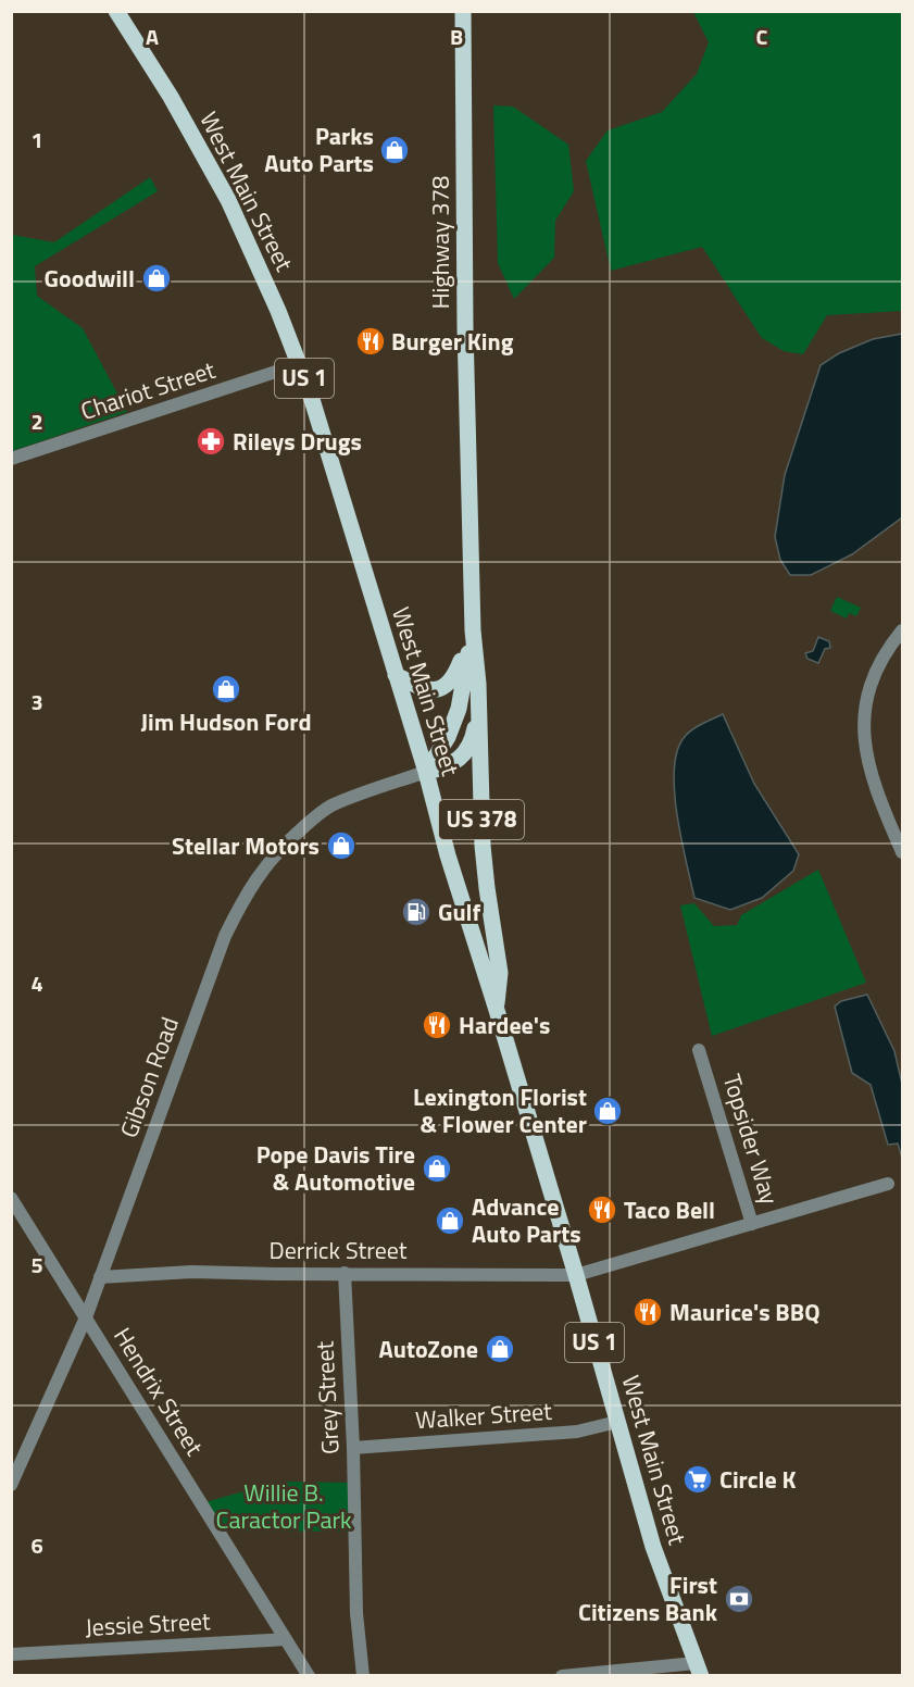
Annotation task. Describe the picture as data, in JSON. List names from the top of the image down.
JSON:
{
  "streets": {
    "main road": [
      "West Main Street",
      "Highway 378",
      "US 1",
      "US 378"
    ],
    "street": [
      "Chariot Street",
      "Gibson Road",
      "Topsider Way",
      "Derrick Street",
      "Hendrix Street",
      "Grey Street",
      "Walker Street",
      "Jessie Street"
    ]
  },
  "crossings": [
    ["West Main Street", "Chariot Street"],
    ["West Main Street", "US 378"],
    ["West Main Street", "Gibson Road"],
    ["West Main Street", "Derrick Street"],
    ["West Main Street", "Walker Street"],
    ["Highway 378", "US 378"],
    ["US 378", "Gibson Road"],
    ["Gibson Road", "Derrick Street"],
    ["Gibson Road", "Hendrix Street"],
    ["Topsider Way", "Derrick Street"],
    ["Derrick Street", "Grey Street"],
    ["Hendrix Street", "Jessie Street"],
    ["Grey Street", "Walker Street"]
  ],
  "parks": ["Willie B. Caractor Park"],
  "places": {
    "shop": [
      "Parks Auto Parts",
      "Goodwill",
      "Jim Hudson Ford",
      "Stellar Motors",
      "Lexington Florist & Flower Center",
      "Pope Davis Tire & Automotive",
      "Advance Auto Parts",
      "AutoZone"
    ],
    "restaurant": [
      "Burger King",
      "Hardee's",
      "Taco Bell",
      "Maurice's BBQ"
    ],
    "pharmacy": ["Rileys Drugs"],
    "fuel station": ["Gulf"],
    "supermarket": ["Circle K"],
    "bank": ["First Citizens Bank"]
  },
  "grid": {
    "columns": ["A", "B", "C"],
    "rows": [
      "1",
      "2",
      "3",
      "4",
      "5",
      "6"
    ]
  }
}
